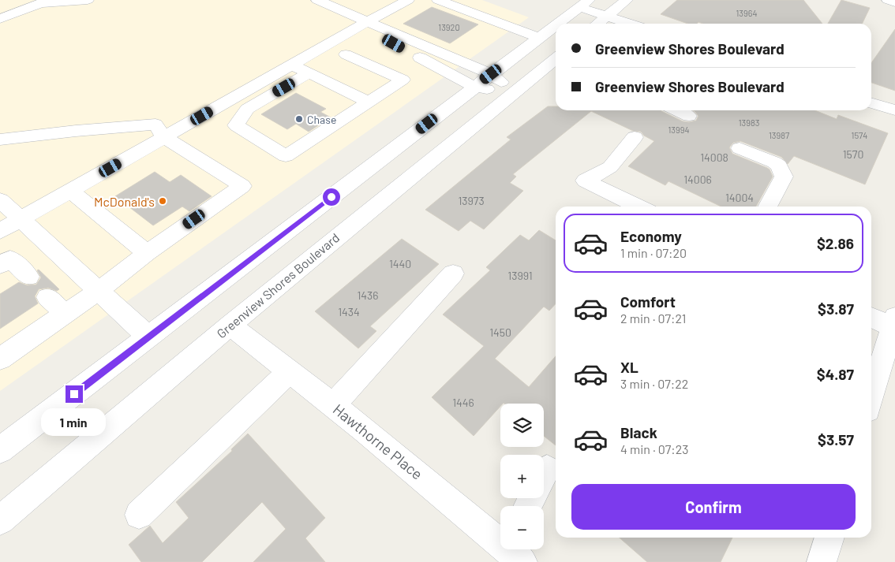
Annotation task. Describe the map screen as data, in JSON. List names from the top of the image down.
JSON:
{
  "streets": {
    "street": ["Greenview Shores Boulevard", "Hawthorne Place"]
  },
  "crossings": [
    ["Greenview Shores Boulevard", "Hawthorne Place"]
  ],
  "places": ["Chase", "McDonald's"],
  "house_numbers": [
    "13964",
    "13920",
    "13983",
    "13994",
    "13987",
    "1574",
    "1570",
    "14008",
    "14006",
    "14004",
    "13973",
    "1440",
    "13991",
    "1436",
    "1434",
    "1450",
    "1446"
  ],
  "page": {
    "banner": ["Greenview Shores Boulevard", "Greenview Shores Boulevard"],
    "list": [
      {
        "name": "Economy",
        "note": "1 min · 07:20",
        "value": "$2.86"
      },
      {
        "name": "Comfort",
        "note": "2 min · 07:21",
        "value": "$3.87"
      },
      {
        "name": "XL",
        "note": "3 min · 07:22",
        "value": "$4.87"
      },
      {
        "name": "Black",
        "note": "4 min · 07:23",
        "value": "$3.57"
      }
    ],
    "map_buttons": ["+", "−"],
    "bubble": "1 min",
    "buttons": "Confirm"
  }
}
